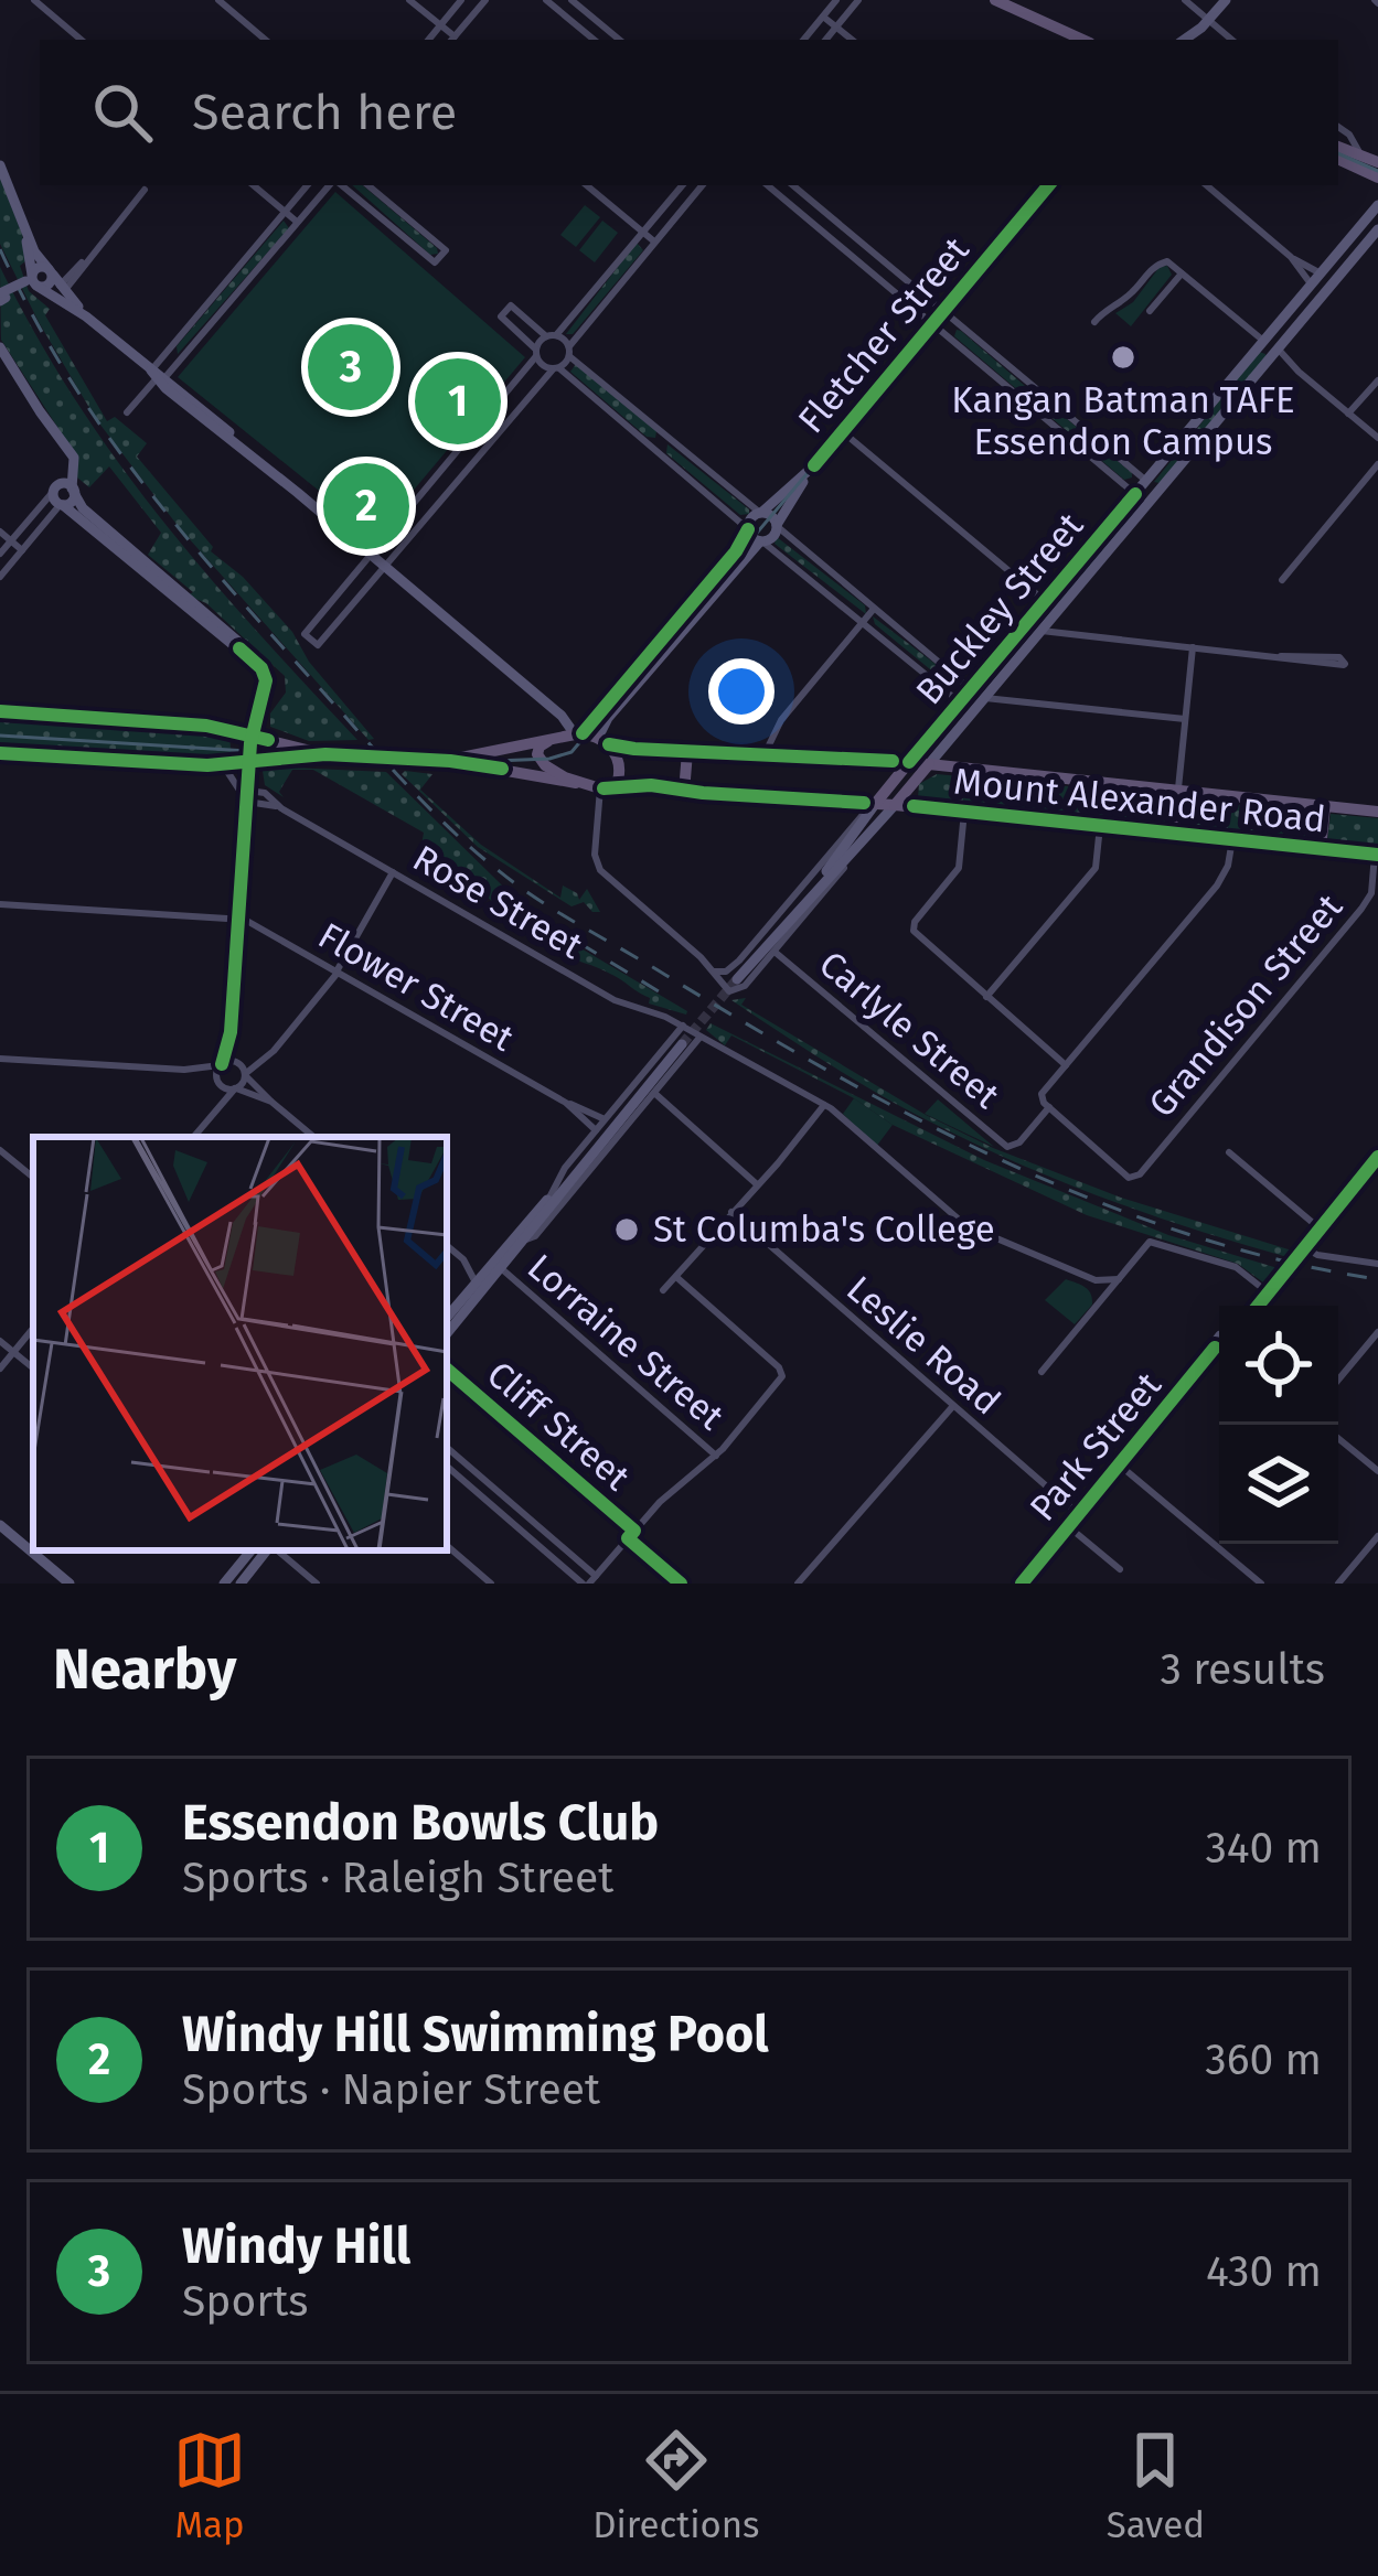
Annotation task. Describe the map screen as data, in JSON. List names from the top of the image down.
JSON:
{
  "streets": {
    "main road": ["Buckley Street", "Mount Alexander Road"],
    "street": [
      "Fletcher Street",
      "Rose Street",
      "Flower Street",
      "Grandison Street",
      "Carlyle Street",
      "Lorraine Street",
      "Leslie Road",
      "Cliff Street",
      "Park Street"
    ]
  },
  "crossings": [
    ["Buckley Street", "Mount Alexander Road"],
    ["Buckley Street", "Carlyle Street"],
    ["Mount Alexander Road", "Grandison Street"],
    ["Grandison Street", "Carlyle Street"],
    ["Leslie Road", "Park Street"]
  ],
  "places": ["Kangan Batman TAFE Essendon Campus", "St Columba's College"],
  "page": {
    "search": "Search here",
    "pins": ["3", "1", "2"],
    "heading": ["Nearby", "3 results"],
    "list": [
      {
        "mark": "1",
        "name": "Essendon Bowls Club",
        "note": "Sports · Raleigh Street",
        "value": "340 m"
      },
      {
        "mark": "2",
        "name": "Windy Hill Swimming Pool",
        "note": "Sports · Napier Street",
        "value": "360 m"
      },
      {
        "mark": "3",
        "name": "Windy Hill",
        "note": "Sports",
        "value": "430 m"
      }
    ],
    "nav": ["Map", "Directions", "Saved"]
  }
}
